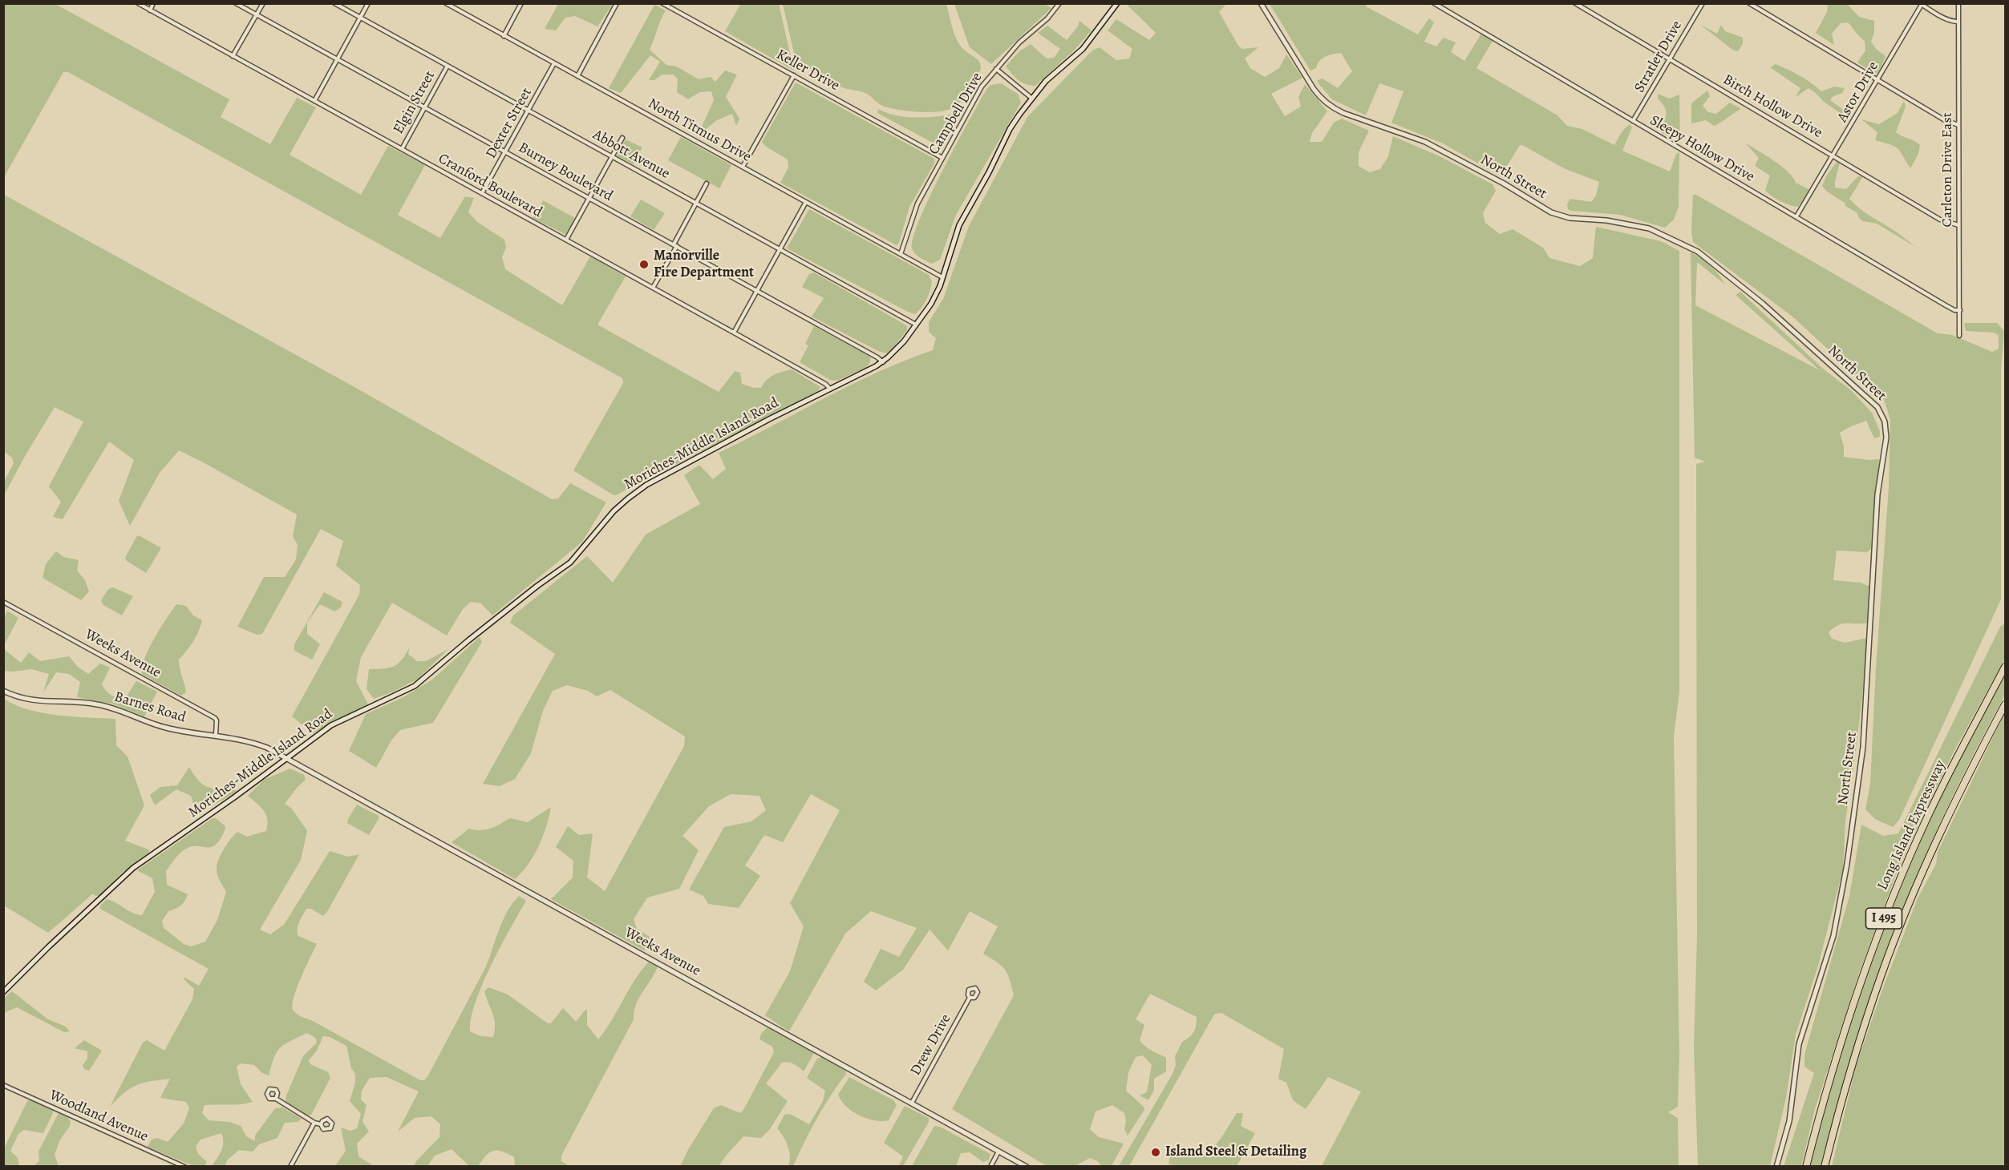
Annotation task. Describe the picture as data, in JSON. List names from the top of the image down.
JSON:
{
  "streets": {
    "highway": ["Long Island Expressway", "I 495"],
    "street": [
      "Stratler Drive",
      "Keller Drive",
      "Astor Drive",
      "Elgin Street",
      "Birch Hollow Drive",
      "Campbell Drive",
      "Dexter Street",
      "North Titmus Drive",
      "Sleepy Hollow Drive",
      "Abbott Avenue",
      "Carleton Drive East",
      "Burney Boulevard",
      "North Street",
      "Cranford Boulevard",
      "Moriches-Middle Island Road",
      "Weeks Avenue",
      "Barnes Road",
      "Drew Drive",
      "Woodland Avenue"
    ]
  },
  "crossings": [
    ["Stratler Drive", "Birch Hollow Drive"],
    ["Stratler Drive", "Sleepy Hollow Drive"],
    ["Keller Drive", "Campbell Drive"],
    ["Astor Drive", "Birch Hollow Drive"],
    ["Astor Drive", "Sleepy Hollow Drive"],
    ["Elgin Street", "Abbott Avenue"],
    ["Elgin Street", "Burney Boulevard"],
    ["Elgin Street", "Cranford Boulevard"],
    ["Birch Hollow Drive", "Carleton Drive East"],
    ["Campbell Drive", "North Titmus Drive"],
    ["Dexter Street", "North Titmus Drive"],
    ["Dexter Street", "Abbott Avenue"],
    ["Dexter Street", "Burney Boulevard"],
    ["Dexter Street", "Cranford Boulevard"],
    ["North Titmus Drive", "Moriches-Middle Island Road"],
    ["Sleepy Hollow Drive", "Carleton Drive East"],
    ["Abbott Avenue", "Moriches-Middle Island Road"],
    ["Burney Boulevard", "Moriches-Middle Island Road"],
    ["Cranford Boulevard", "Moriches-Middle Island Road"],
    ["Moriches-Middle Island Road", "Weeks Avenue"],
    ["Moriches-Middle Island Road", "Barnes Road"],
    ["Weeks Avenue", "Barnes Road"],
    ["Weeks Avenue", "Drew Drive"]
  ],
  "places": ["Manorville Fire Department", "Island Steel & Detailing"]
}
